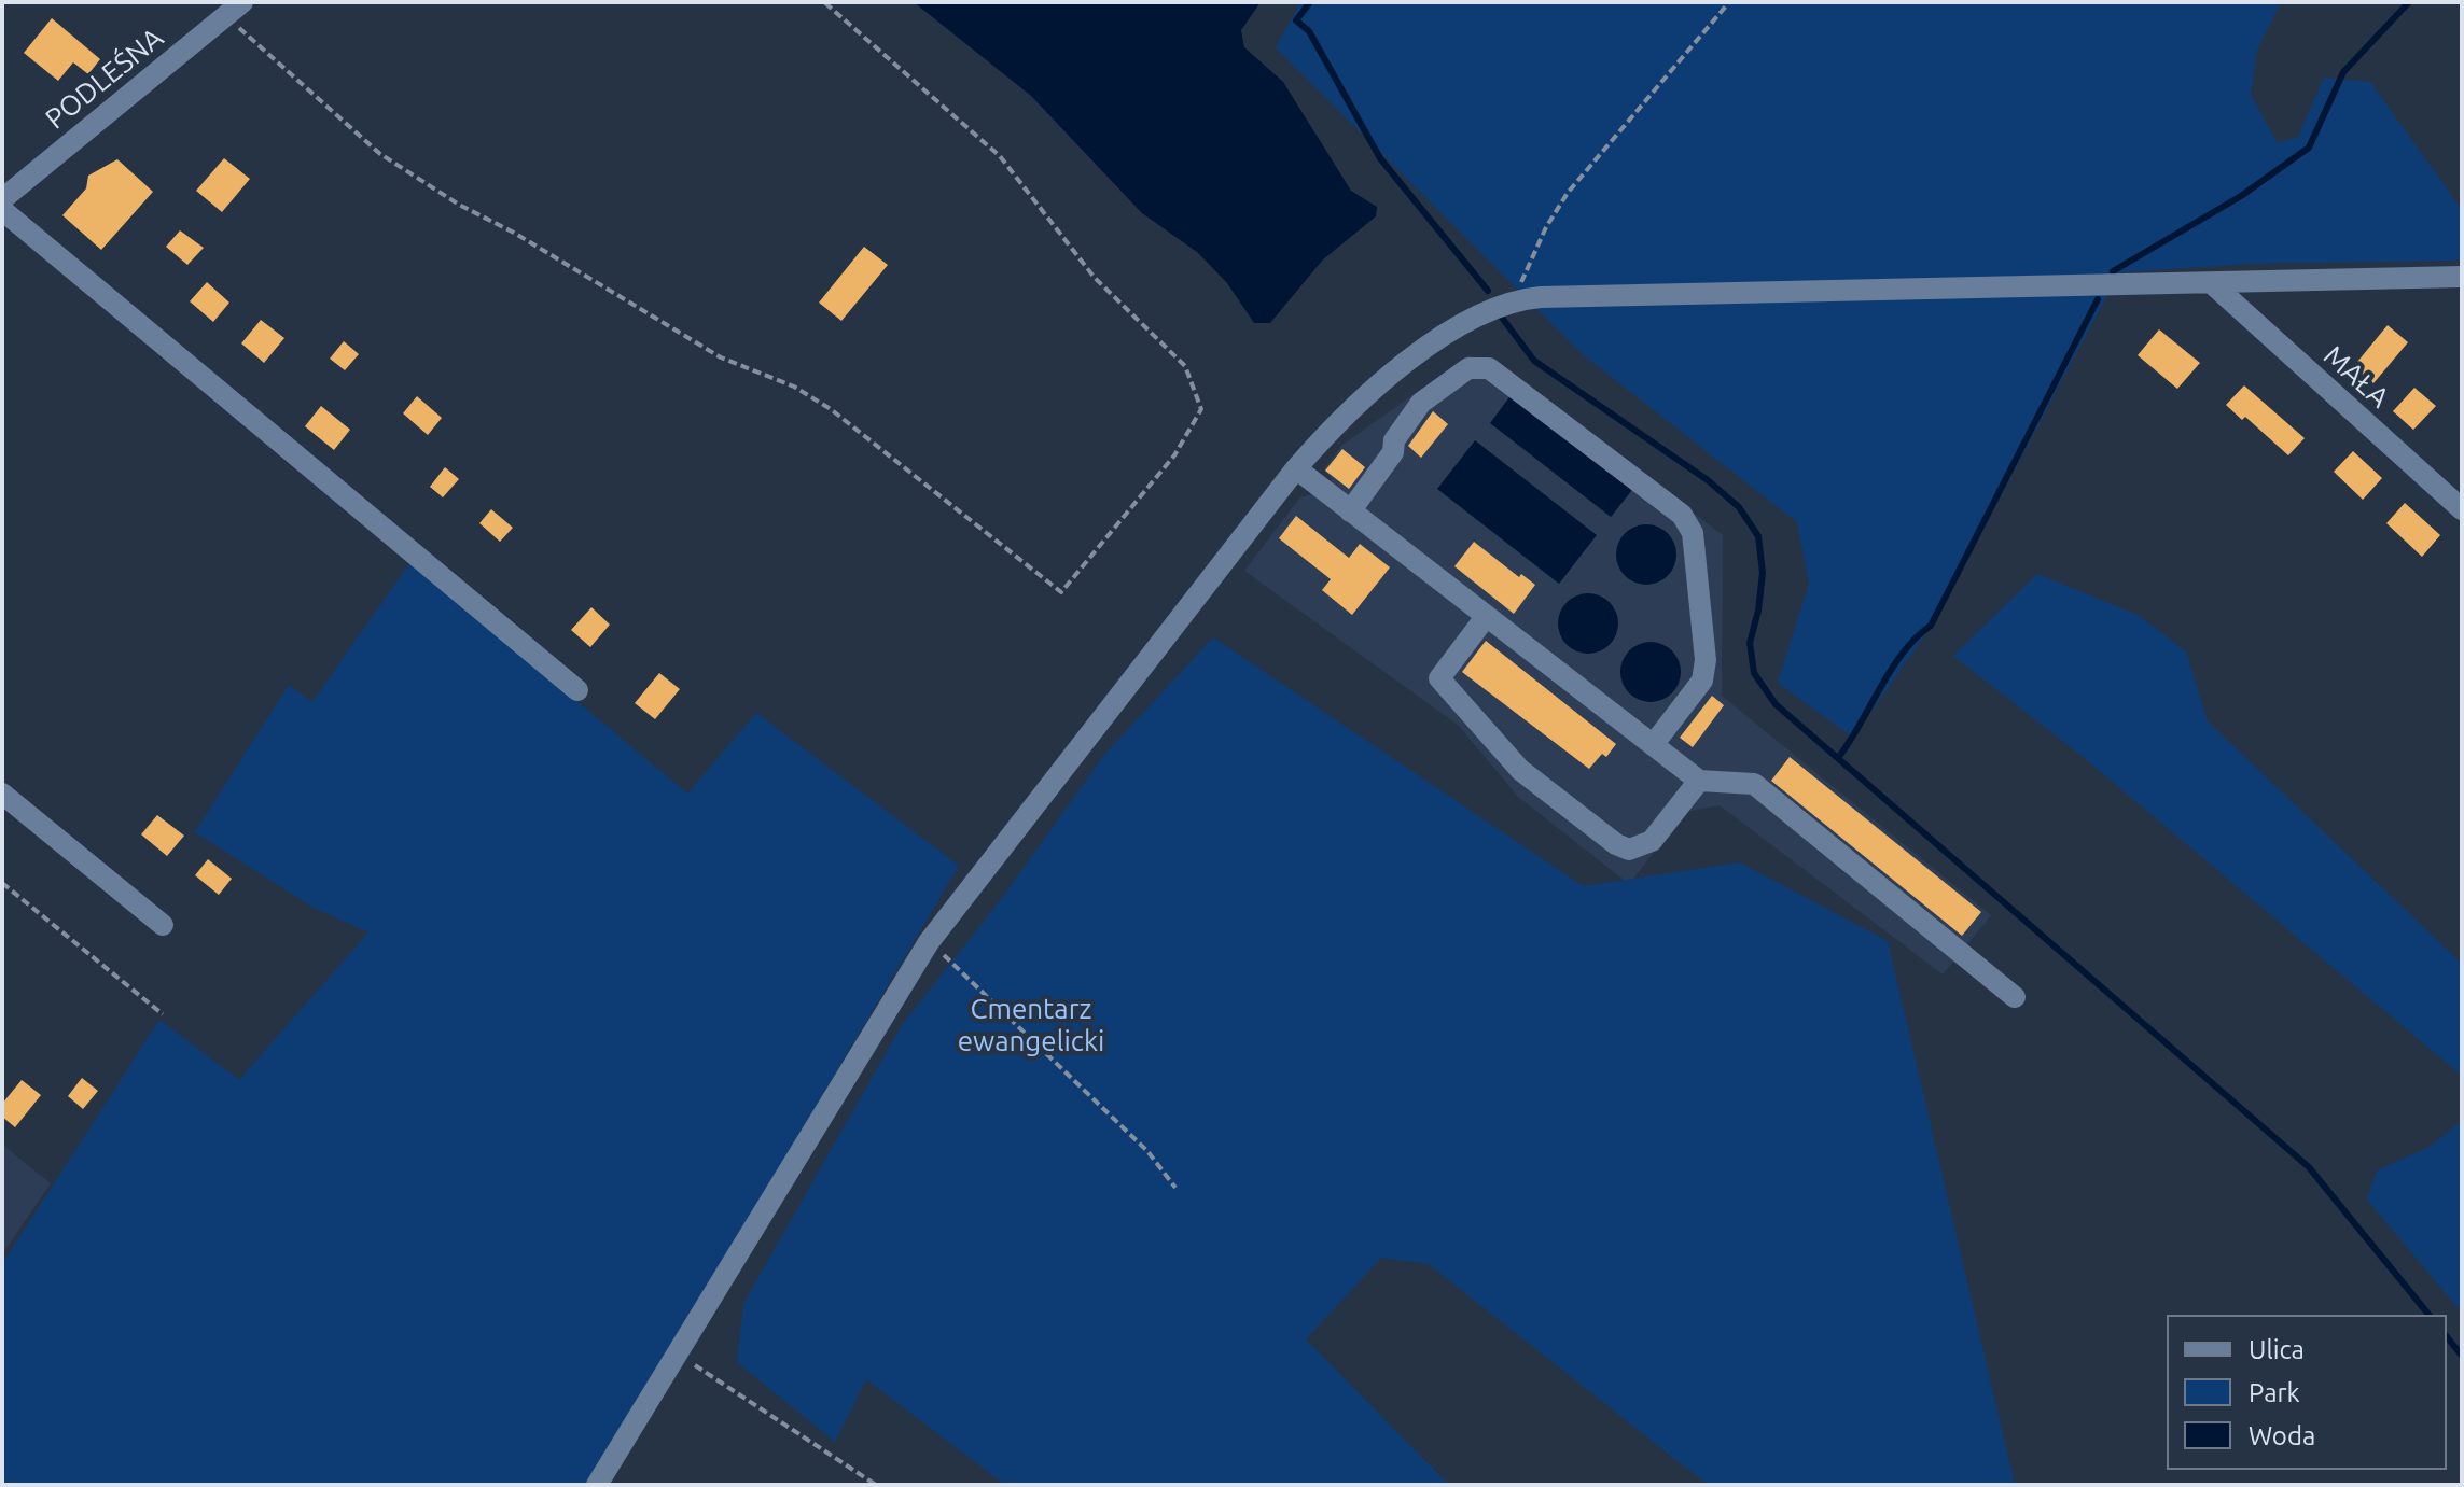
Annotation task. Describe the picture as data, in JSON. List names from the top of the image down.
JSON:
{
  "streets": {
    "street": ["PODLEŚNA", "MAŁA"]
  },
  "parks": ["Cmentarz ewangelicki"],
  "legend": ["Ulica", "Park", "Woda"]
}
